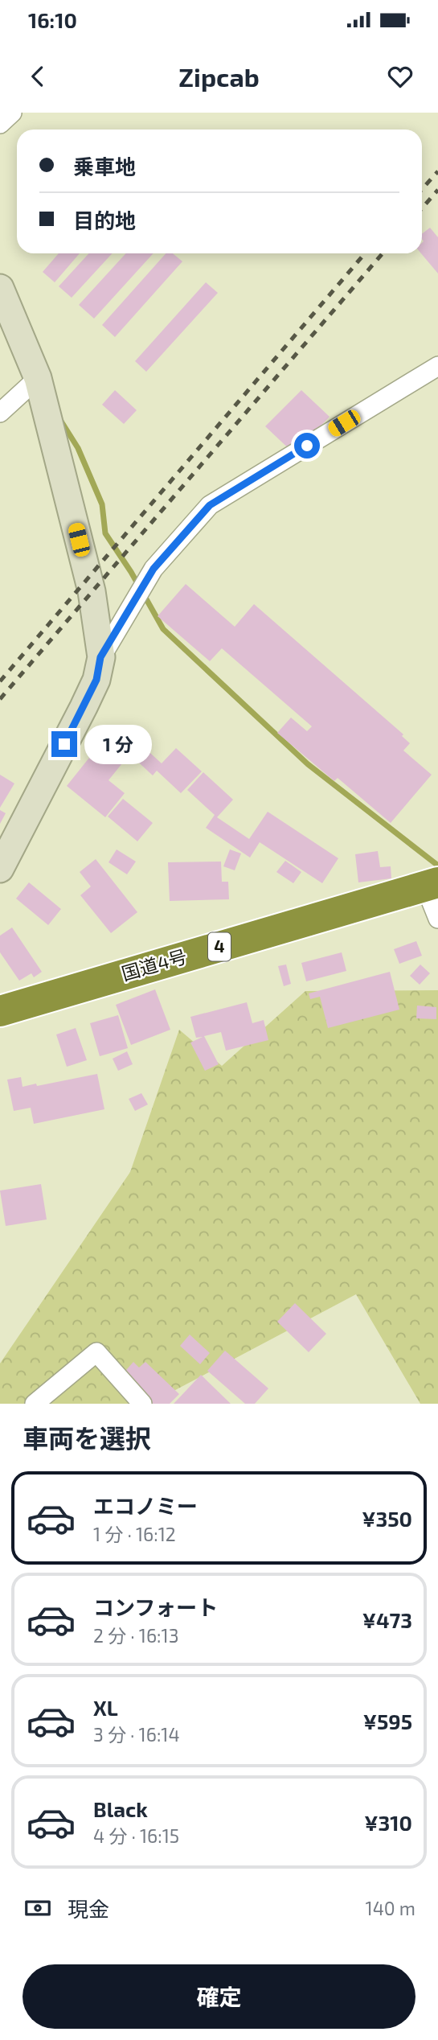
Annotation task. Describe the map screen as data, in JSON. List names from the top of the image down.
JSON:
{
  "streets": {
    "highway": ["4", "国道4号"]
  },
  "page": {
    "status": "16:10",
    "header": "Zipcab",
    "banner": ["乗車地", "目的地"],
    "bubble": "1 分",
    "heading": "車両を選択",
    "list": [
      {
        "name": "エコノミー",
        "note": "1 分 · 16:12",
        "value": "¥350"
      },
      {
        "name": "コンフォート",
        "note": "2 分 · 16:13",
        "value": "¥473"
      },
      {
        "name": "XL",
        "note": "3 分 · 16:14",
        "value": "¥595"
      },
      {
        "name": "Black",
        "note": "4 分 · 16:15",
        "value": "¥310"
      }
    ],
    "pay": ["現金", "140 m"],
    "buttons": "確定"
  }
}
